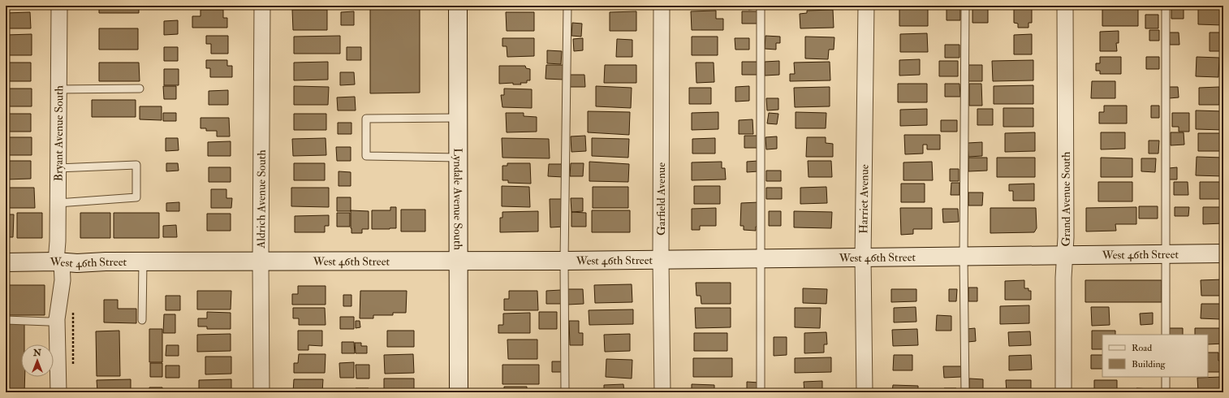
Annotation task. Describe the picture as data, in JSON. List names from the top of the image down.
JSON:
{
  "streets": {
    "main road": ["Lyndale Avenue South", "West 46th Street"],
    "street": [
      "Bryant Avenue South",
      "Aldrich Avenue South",
      "Garfield Avenue",
      "Harriet Avenue",
      "Grand Avenue South"
    ]
  },
  "crossings": [
    ["Bryant Avenue South", "West 46th Street"],
    ["Aldrich Avenue South", "West 46th Street"],
    ["Lyndale Avenue South", "West 46th Street"],
    ["Garfield Avenue", "West 46th Street"],
    ["Harriet Avenue", "West 46th Street"],
    ["Grand Avenue South", "West 46th Street"]
  ],
  "legend": ["Road", "Building"],
  "north": "top"
}
